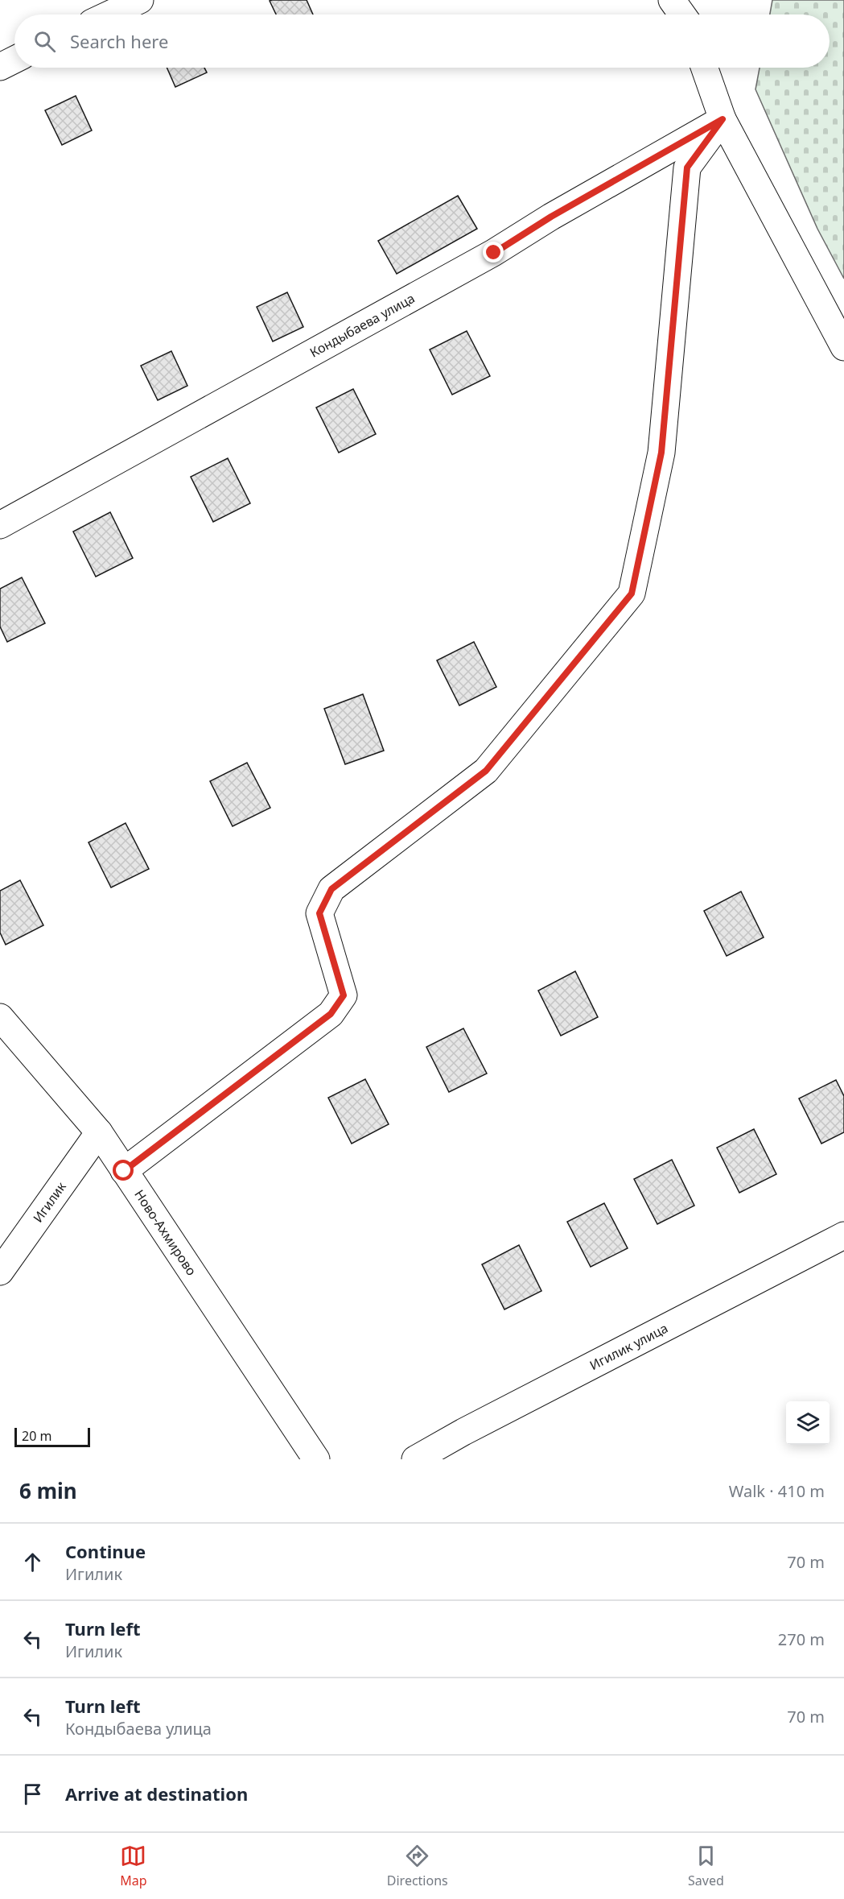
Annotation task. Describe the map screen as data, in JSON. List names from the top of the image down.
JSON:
{
  "streets": {
    "street": [
      "Кондыбаева улица",
      "Игилик",
      "Ново-Ахмирово",
      "Игилик улица"
    ]
  },
  "crossings": [
    ["Игилик", "Ново-Ахмирово"]
  ],
  "scale_bar": "20 m",
  "page": {
    "search": "Search here",
    "scale": "20 m",
    "heading": ["6 min", "Walk · 410 m"],
    "list": [
      ["Continue", "Игилик", "70 m"],
      ["Turn left", "Игилик", "270 m"],
      ["Turn left", "Кондыбаева улица", "70 m"],
      "Arrive at destination"
    ],
    "nav": ["Map", "Directions", "Saved"]
  }
}
